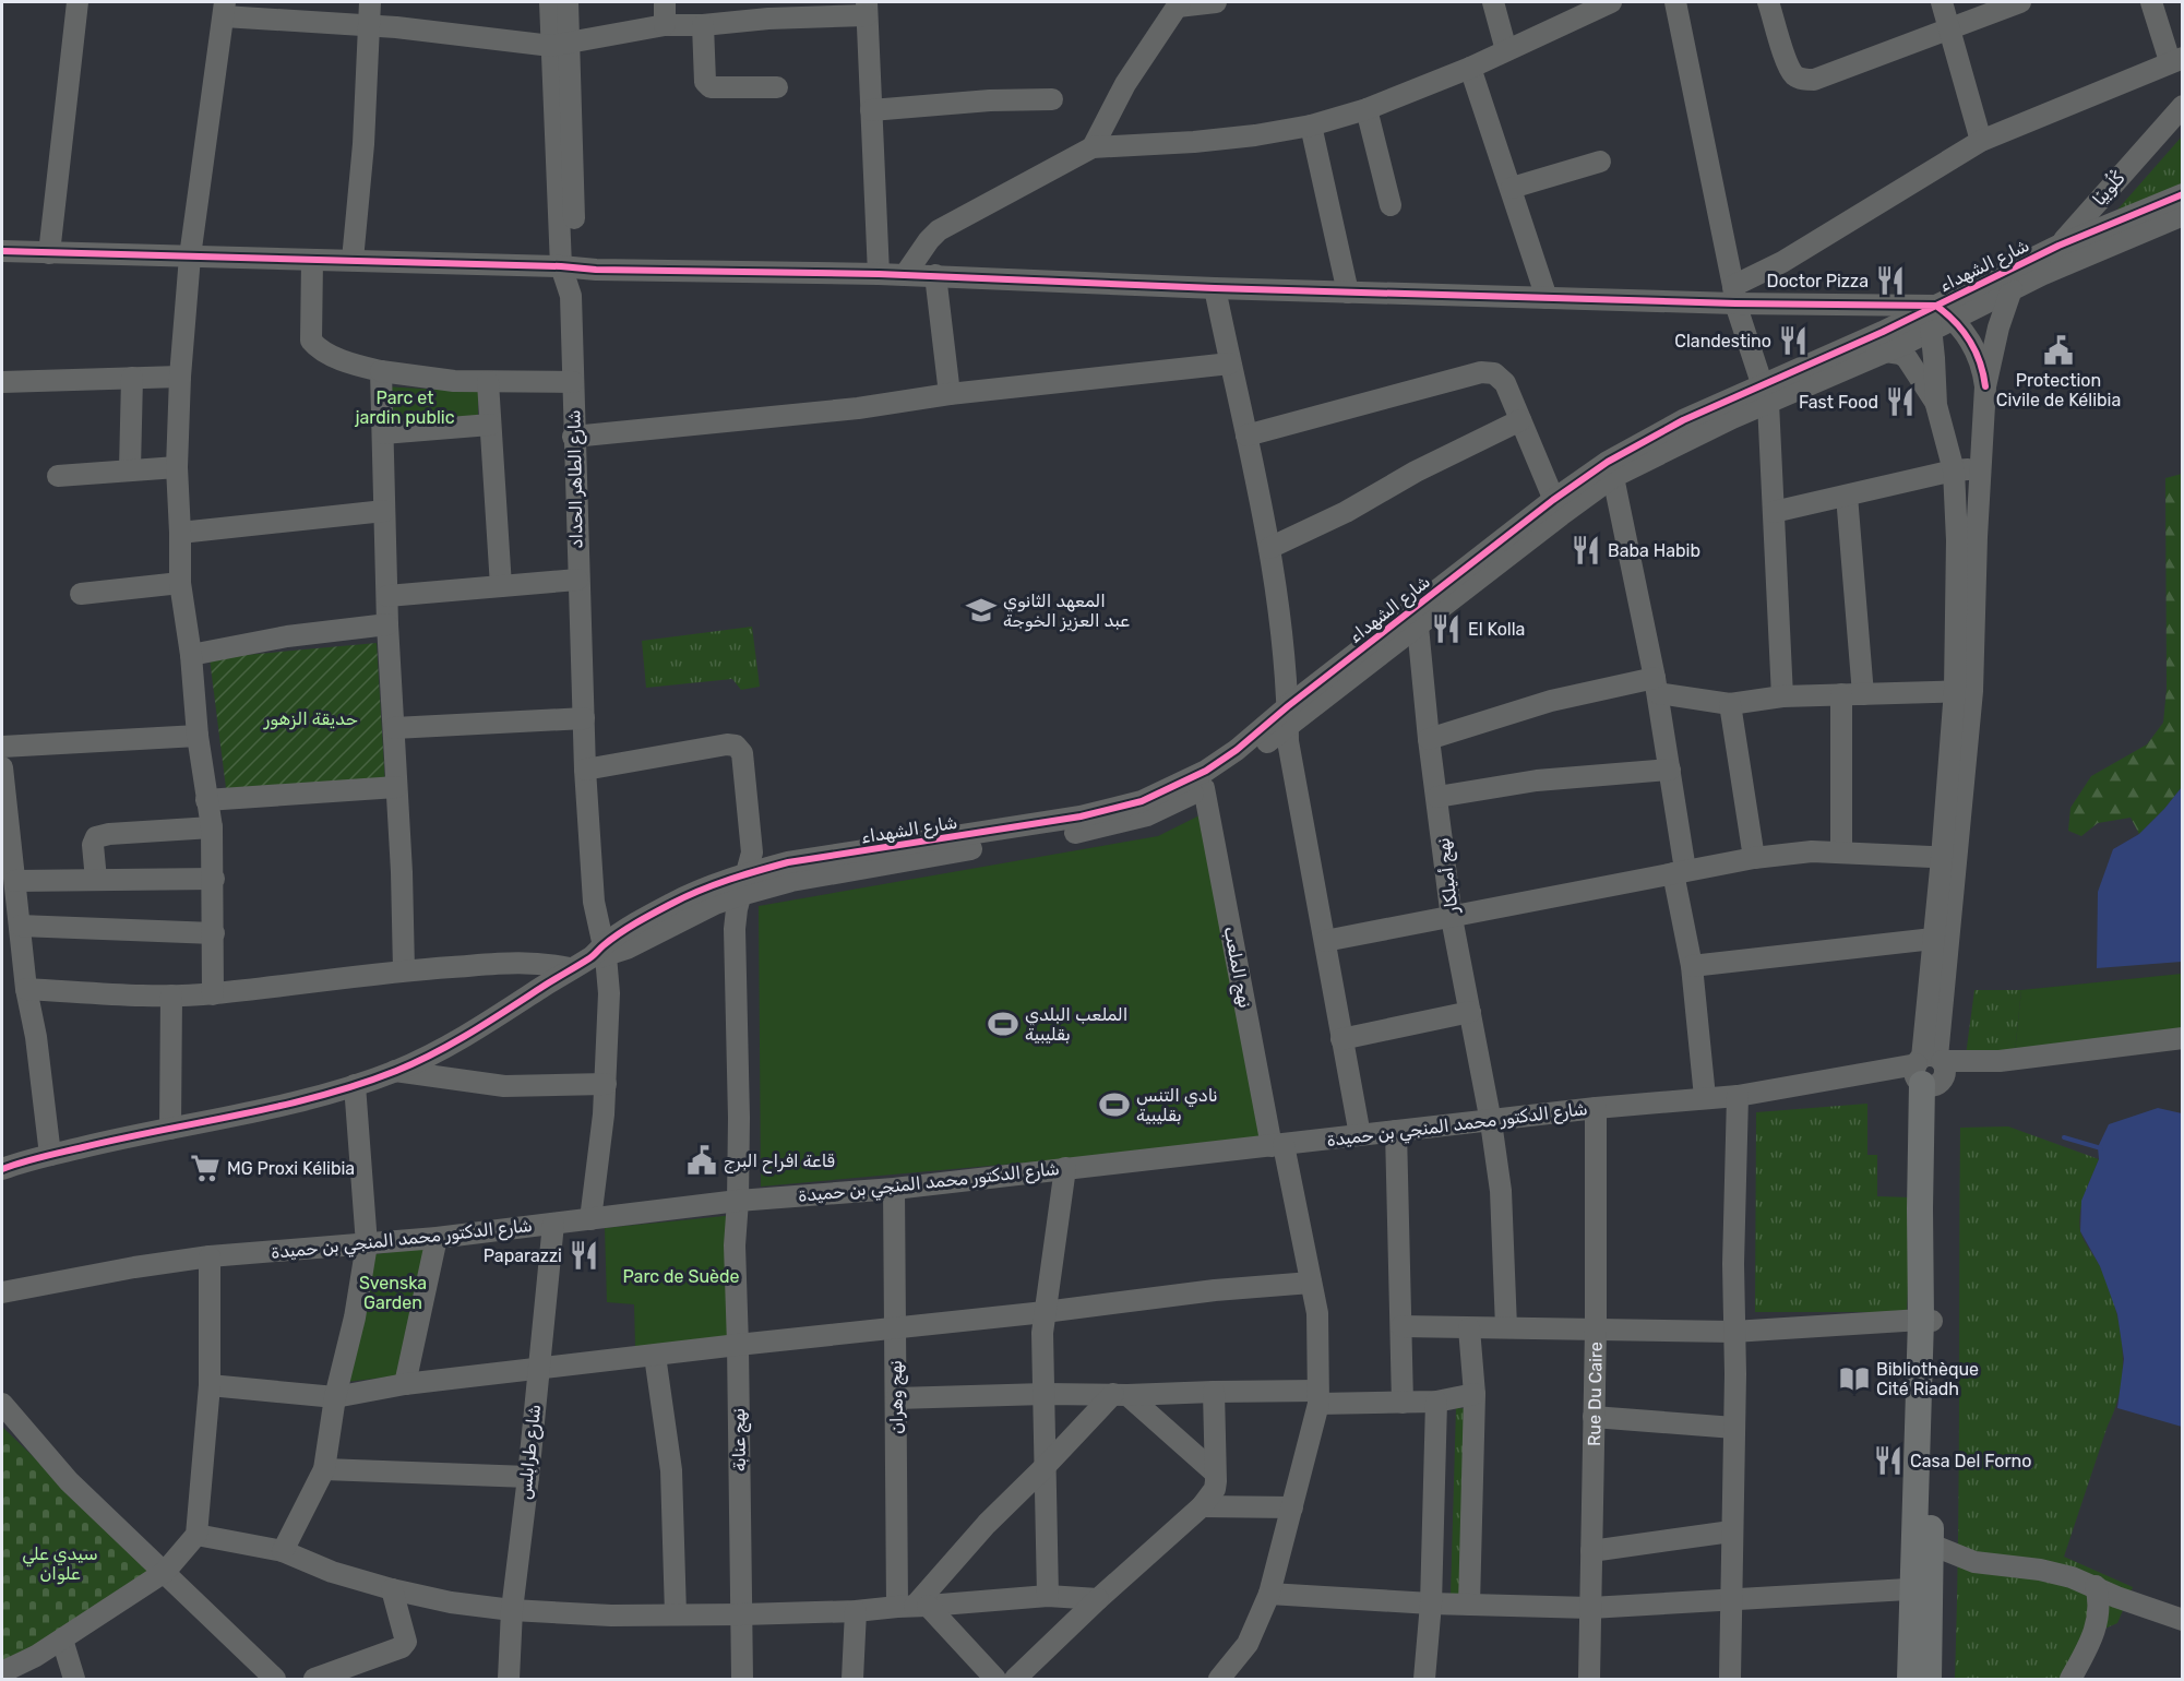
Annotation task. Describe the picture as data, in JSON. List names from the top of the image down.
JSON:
{
  "streets": {
    "street": [
      "كْلُوبِيَا",
      "شارع الشهداء",
      "شارع الطاهر الحداد",
      "نهج أميلكار",
      "نهج الملعب",
      "شارع الدكتور محمد المنجي بن حميدة",
      "Rue Du Caire",
      "نهج وهران",
      "نهج عنابة",
      "شارع طرابلس"
    ]
  },
  "crossings": [
    ["كْلُوبِيَا", "شارع الشهداء"],
    ["شارع الشهداء", "شارع الطاهر الحداد"],
    ["شارع الشهداء", "نهج أميلكار"],
    ["شارع الشهداء", "نهج الملعب"],
    ["شارع الشهداء", "نهج عنابة"],
    ["شارع الطاهر الحداد", "شارع الدكتور محمد المنجي بن حميدة"],
    ["شارع الطاهر الحداد", "نهج عنابة"],
    ["نهج أميلكار", "شارع الدكتور محمد المنجي بن حميدة"],
    ["نهج الملعب", "شارع الدكتور محمد المنجي بن حميدة"],
    ["شارع الدكتور محمد المنجي بن حميدة", "Rue Du Caire"],
    ["شارع الدكتور محمد المنجي بن حميدة", "نهج وهران"],
    ["شارع الدكتور محمد المنجي بن حميدة", "نهج عنابة"],
    ["شارع الدكتور محمد المنجي بن حميدة", "شارع طرابلس"]
  ],
  "parks": [
    "Parc et jardin public",
    "حديقة الزهور",
    "Parc de Suède",
    "Svenska Garden",
    "سيدي علي علوان"
  ],
  "places": {
    "restaurant": [
      "Doctor Pizza",
      "Clandestino",
      "Fast Food",
      "Baba Habib",
      "El Kolla",
      "Paparazzi",
      "Casa Del Forno"
    ],
    "public building": ["Protection Civile de Kélibia", "قاعة افراح البرج"],
    "school or university": ["المعهد الثانوي عبد العزيز الخوجة"],
    "sports": ["الملعب البلدي بقليبية", "نادي التنس بقليبية"],
    "supermarket": ["MG Proxi Kélibia"],
    "library": ["Bibliothèque Cité Riadh"]
  }
}
